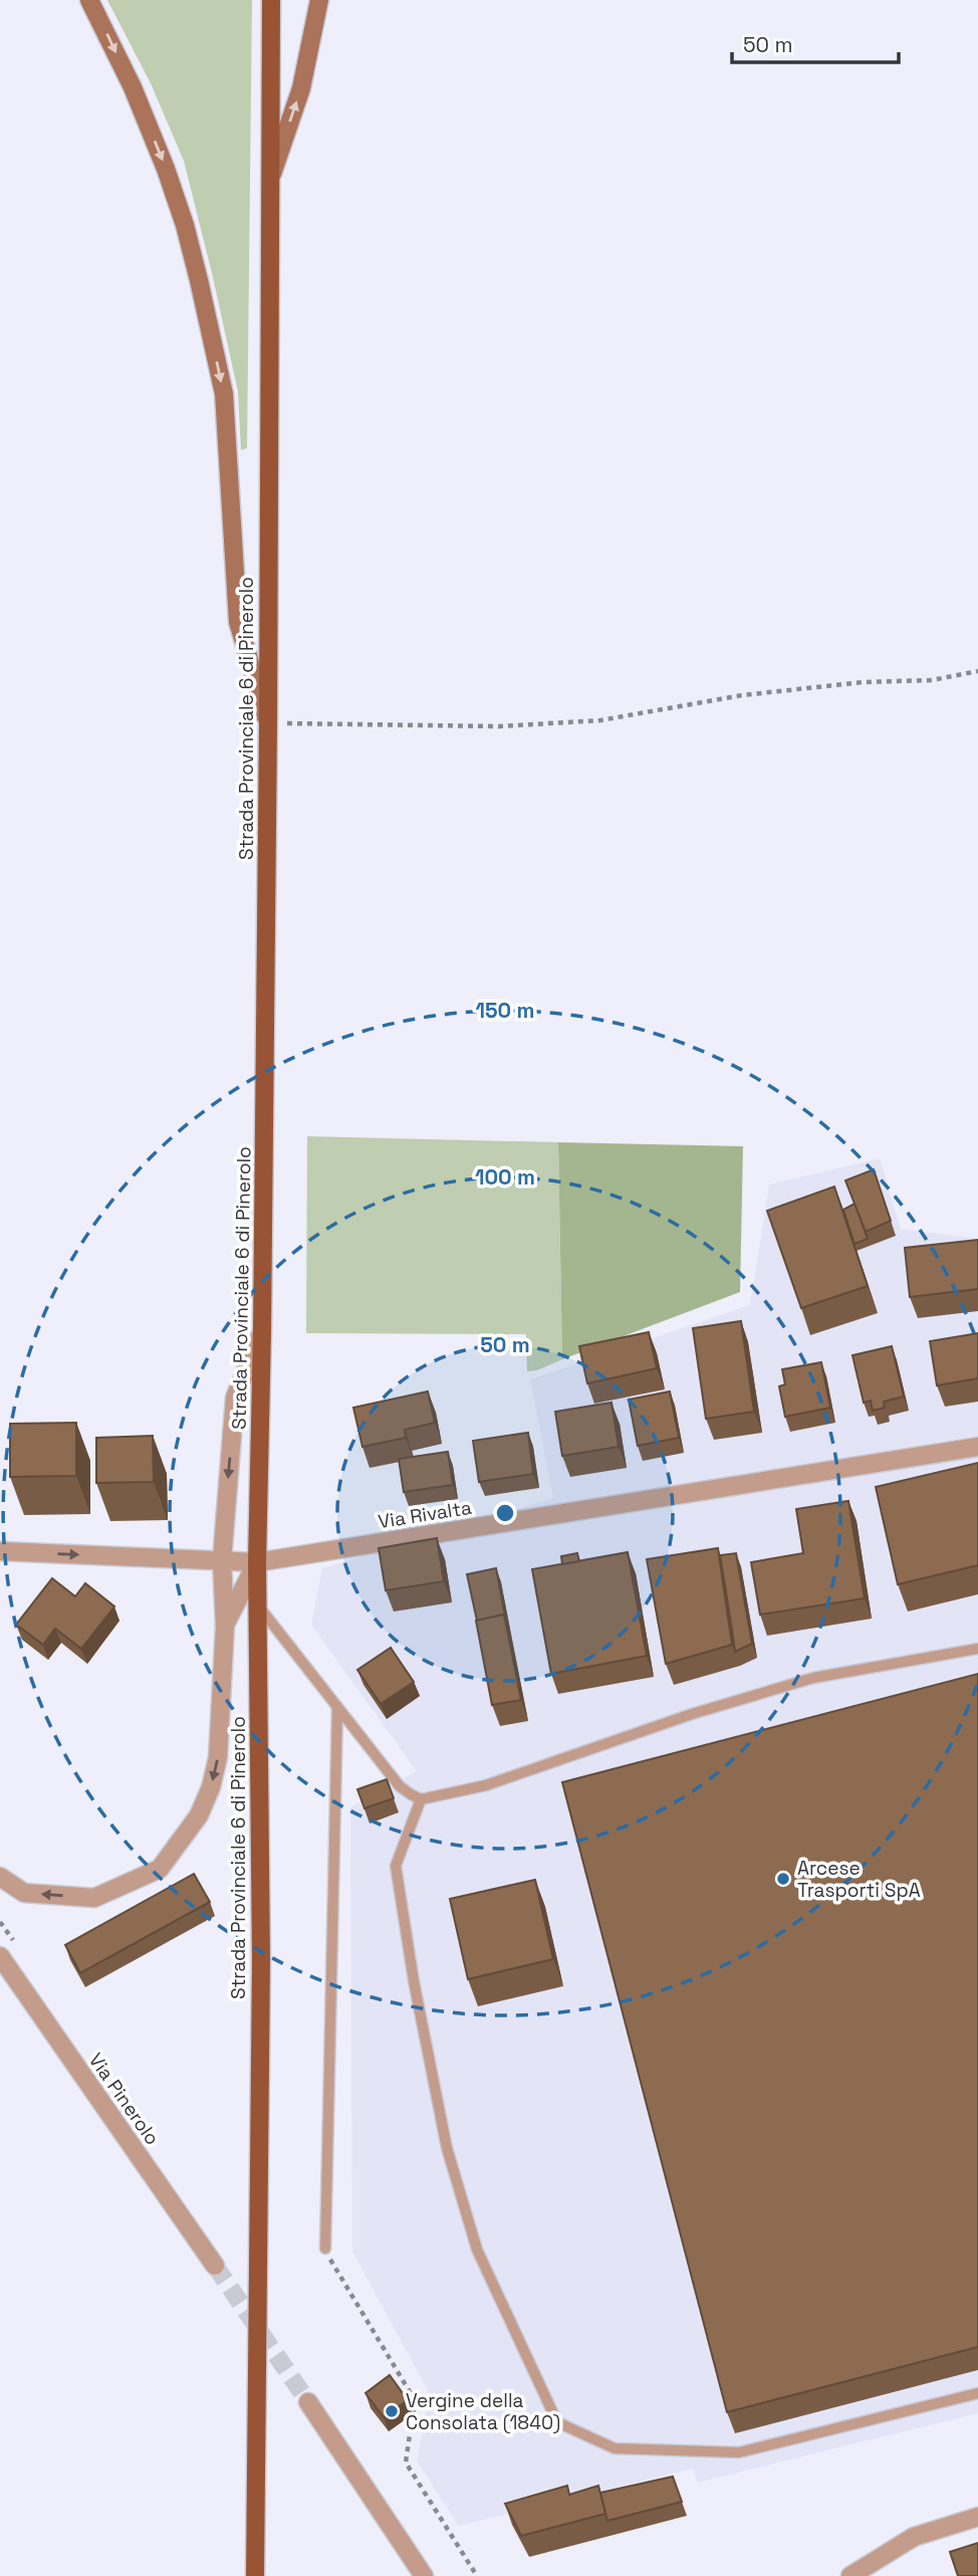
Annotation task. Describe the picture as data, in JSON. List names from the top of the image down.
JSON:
{
  "streets": {
    "main road": ["Strada Provinciale 6 di Pinerolo"],
    "street": ["Via Rivalta", "Via Pinerolo"]
  },
  "crossings": [
    ["Strada Provinciale 6 di Pinerolo", "Via Rivalta"]
  ],
  "places": ["Arcese Trasporti SpA", "Vergine della Consolata (1840)"],
  "scale_bar": "50 m",
  "rings": ["150 m", "100 m", "50 m"]
}
